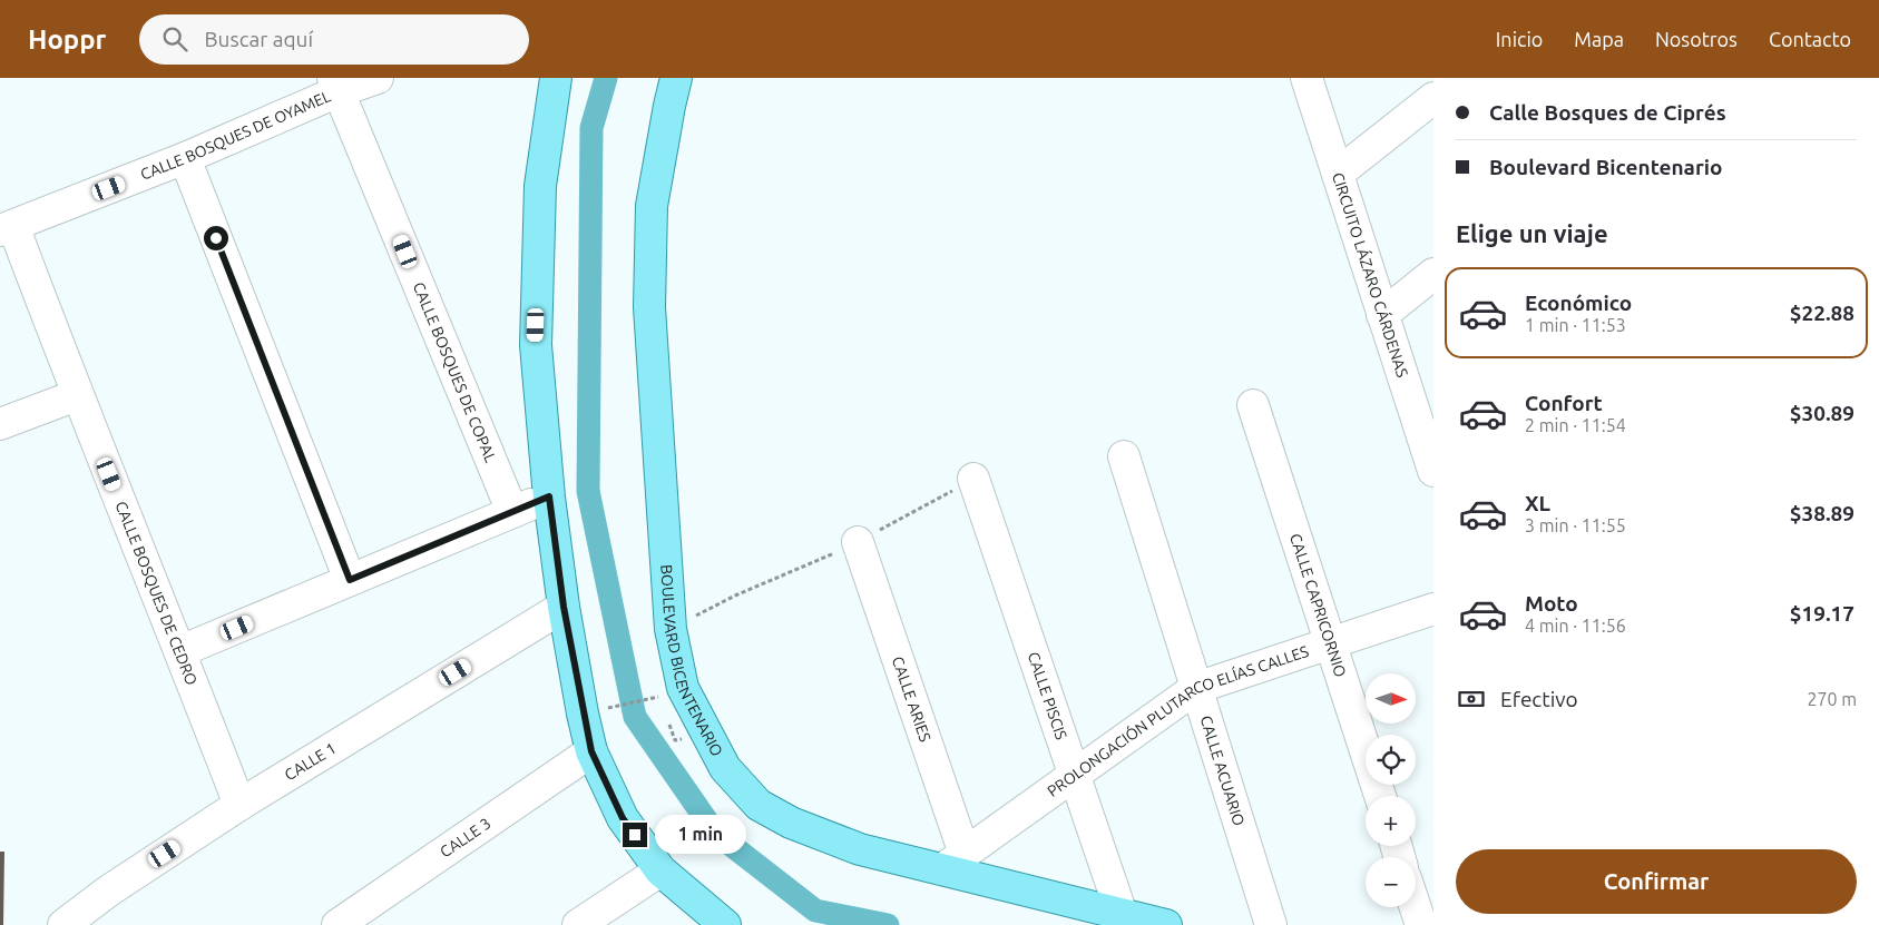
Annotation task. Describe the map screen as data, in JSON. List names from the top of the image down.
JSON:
{
  "streets": {
    "main road": ["BOULEVARD BICENTENARIO"],
    "street": [
      "CALLE BOSQUES DE OYAMEL",
      "CIRCUITO LÁZARO CÁRDENAS",
      "CALLE BOSQUES DE COPAL",
      "CALLE BOSQUES DE CEDRO",
      "CALLE CAPRICORNIO",
      "CALLE PISCIS",
      "CALLE ARIES",
      "PROLONGACIÓN PLUTARCO ELÍAS CALLES",
      "CALLE 1",
      "CALLE ACUARIO",
      "CALLE 3"
    ]
  },
  "crossings": [
    ["CALLE BOSQUES DE OYAMEL", "CALLE BOSQUES DE COPAL"],
    ["CALLE BOSQUES DE OYAMEL", "CALLE BOSQUES DE CEDRO"],
    ["CALLE BOSQUES DE CEDRO", "CALLE 1"],
    ["CALLE CAPRICORNIO", "PROLONGACIÓN PLUTARCO ELÍAS CALLES"],
    ["BOULEVARD BICENTENARIO", "CALLE PISCIS"],
    ["BOULEVARD BICENTENARIO", "CALLE ARIES"],
    ["BOULEVARD BICENTENARIO", "PROLONGACIÓN PLUTARCO ELÍAS CALLES"],
    ["CALLE PISCIS", "PROLONGACIÓN PLUTARCO ELÍAS CALLES"],
    ["CALLE ARIES", "PROLONGACIÓN PLUTARCO ELÍAS CALLES"],
    ["PROLONGACIÓN PLUTARCO ELÍAS CALLES", "CALLE ACUARIO"]
  ],
  "north": "right",
  "page": {
    "header": "Hoppr",
    "search": "Buscar aquí",
    "nav": [
      "Inicio",
      "Mapa",
      "Nosotros",
      "Contacto"
    ],
    "banner": ["Calle Bosques de Ciprés", "Boulevard Bicentenario"],
    "heading": "Elige un viaje",
    "list": [
      {
        "name": "Económico",
        "note": "1 min · 11:53",
        "value": "$22.88"
      },
      {
        "name": "Confort",
        "note": "2 min · 11:54",
        "value": "$30.89"
      },
      {
        "name": "XL",
        "note": "3 min · 11:55",
        "value": "$38.89"
      },
      {
        "name": "Moto",
        "note": "4 min · 11:56",
        "value": "$19.17"
      }
    ],
    "pay": ["Efectivo", "270 m"],
    "map_buttons": ["+", "−"],
    "bubble": "1 min",
    "buttons": "Confirmar"
  }
}
